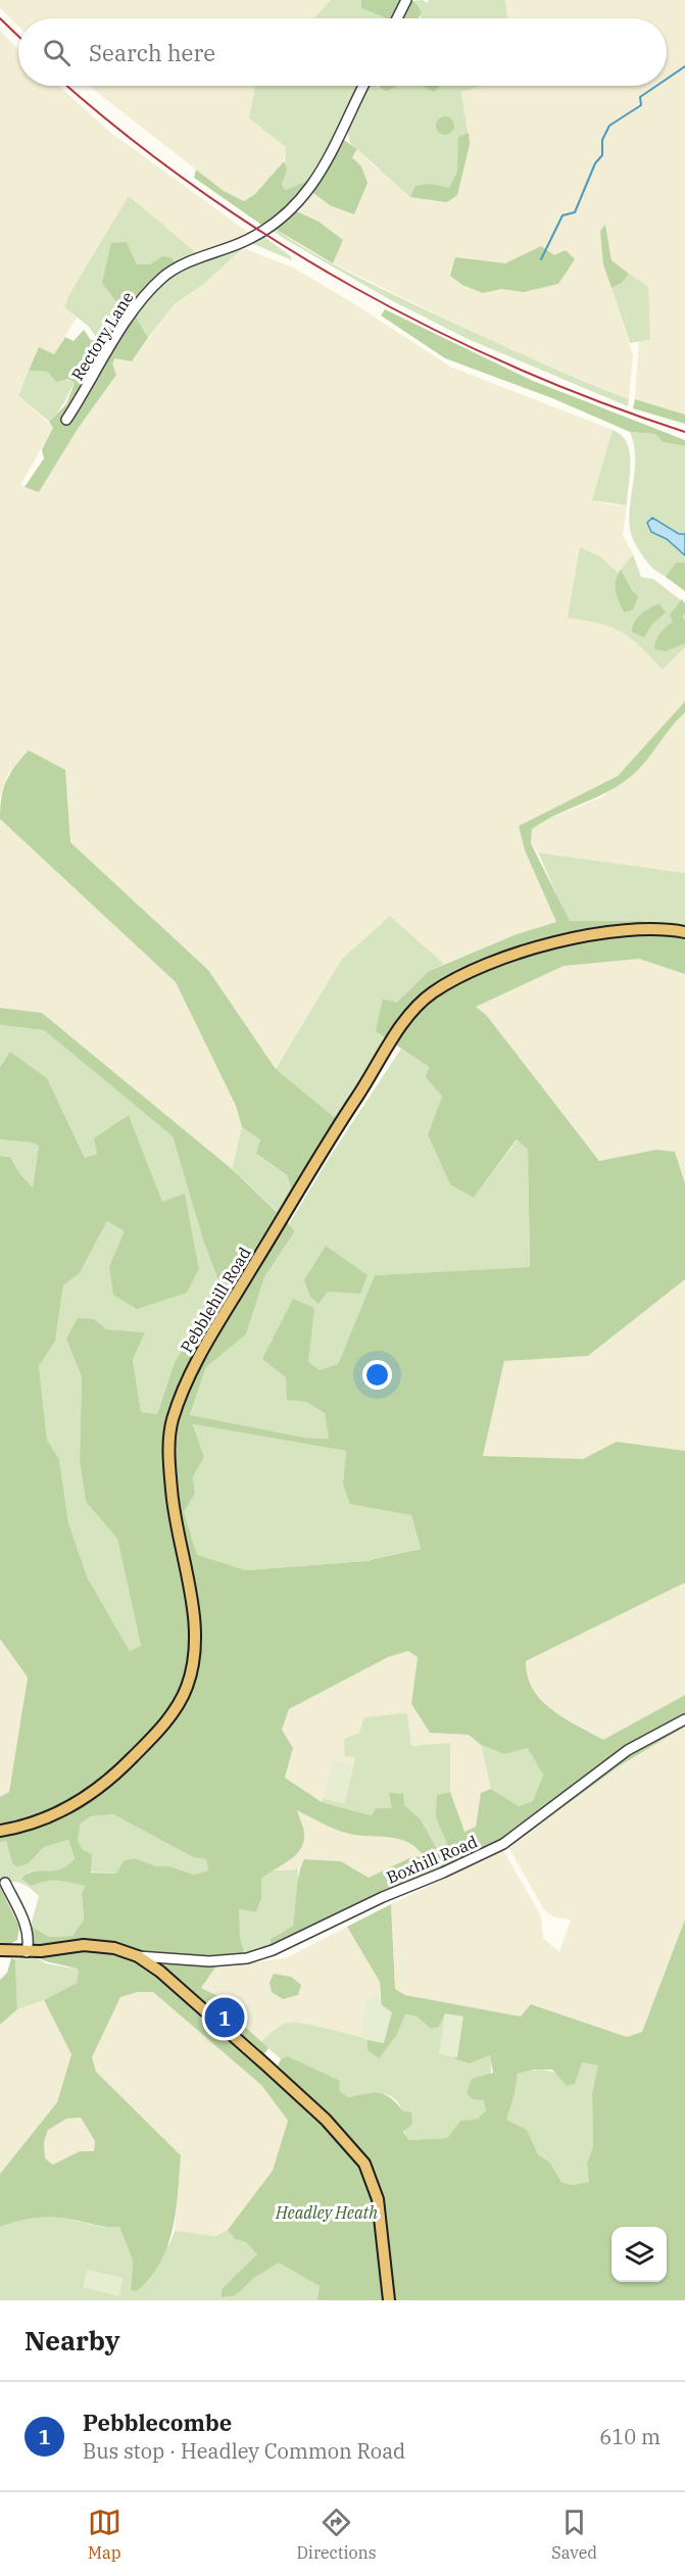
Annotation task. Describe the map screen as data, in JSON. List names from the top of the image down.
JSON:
{
  "streets": {
    "main road": ["Pebblehill Road"],
    "street": ["Rectory Lane", "Boxhill Road"]
  },
  "parks": ["Headley Heath"],
  "page": {
    "search": "Search here",
    "pins": "1",
    "heading": "Nearby",
    "list": [
      {
        "mark": "1",
        "name": "Pebblecombe",
        "note": "Bus stop · Headley Common Road",
        "value": "610 m"
      }
    ],
    "nav": ["Map", "Directions", "Saved"]
  }
}
